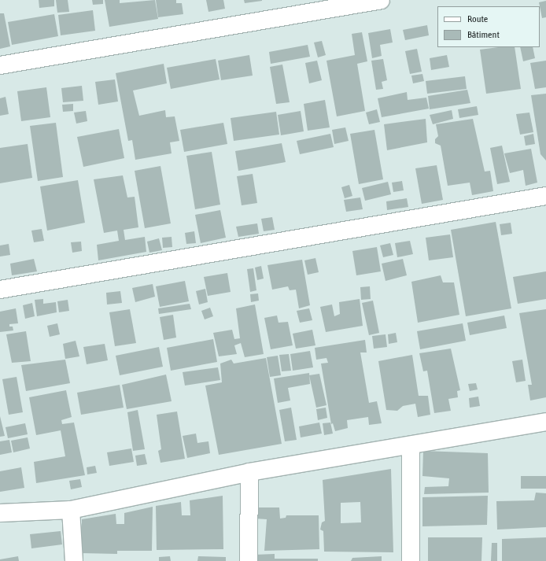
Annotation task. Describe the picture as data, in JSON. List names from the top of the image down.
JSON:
{
  "legend": ["Route", "Bâtiment"]
}
